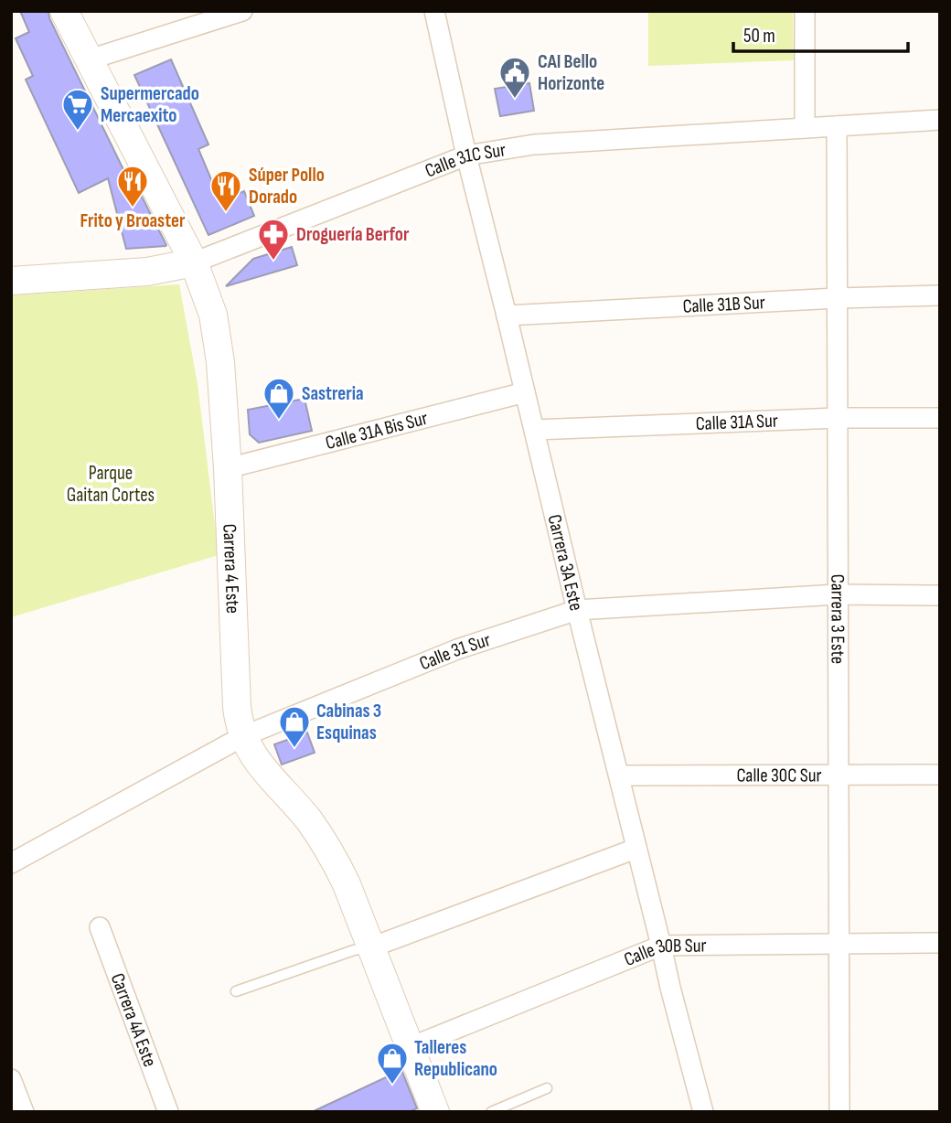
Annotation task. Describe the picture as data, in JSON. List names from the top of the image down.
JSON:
{
  "streets": {
    "street": [
      "Calle 31C Sur",
      "Calle 31B Sur",
      "Calle 31A Sur",
      "Calle 31A Bis Sur",
      "Carrera 3A Este",
      "Carrera 4 Este",
      "Carrera 3 Este",
      "Calle 31 Sur",
      "Calle 30C Sur",
      "Calle 30B Sur",
      "Carrera 4A Este"
    ]
  },
  "crossings": [
    ["Calle 31C Sur", "Carrera 3A Este"],
    ["Calle 31C Sur", "Carrera 4 Este"],
    ["Calle 31C Sur", "Carrera 3 Este"],
    ["Calle 31B Sur", "Carrera 3A Este"],
    ["Calle 31B Sur", "Carrera 3 Este"],
    ["Calle 31A Sur", "Carrera 3A Este"],
    ["Calle 31A Sur", "Carrera 3 Este"],
    ["Calle 31A Bis Sur", "Carrera 3A Este"],
    ["Calle 31A Bis Sur", "Carrera 4 Este"],
    ["Carrera 3A Este", "Calle 31 Sur"],
    ["Carrera 3A Este", "Calle 30C Sur"],
    ["Carrera 3A Este", "Calle 30B Sur"],
    ["Carrera 4 Este", "Calle 31 Sur"],
    ["Carrera 4 Este", "Calle 30B Sur"],
    ["Carrera 3 Este", "Calle 31 Sur"],
    ["Carrera 3 Este", "Calle 30C Sur"],
    ["Carrera 3 Este", "Calle 30B Sur"]
  ],
  "parks": ["Parque Gaitan Cortes"],
  "places": {
    "public building": ["CAI Bello Horizonte"],
    "supermarket": ["Supermercado Mercaexito"],
    "restaurant": ["Frito y Broaster", "Súper Pollo Dorado"],
    "pharmacy": ["Droguería Berfor"],
    "shop": ["Sastreria", "Cabinas 3 Esquinas", "Talleres Republicano"]
  },
  "scale_bar": "50 m"
}
